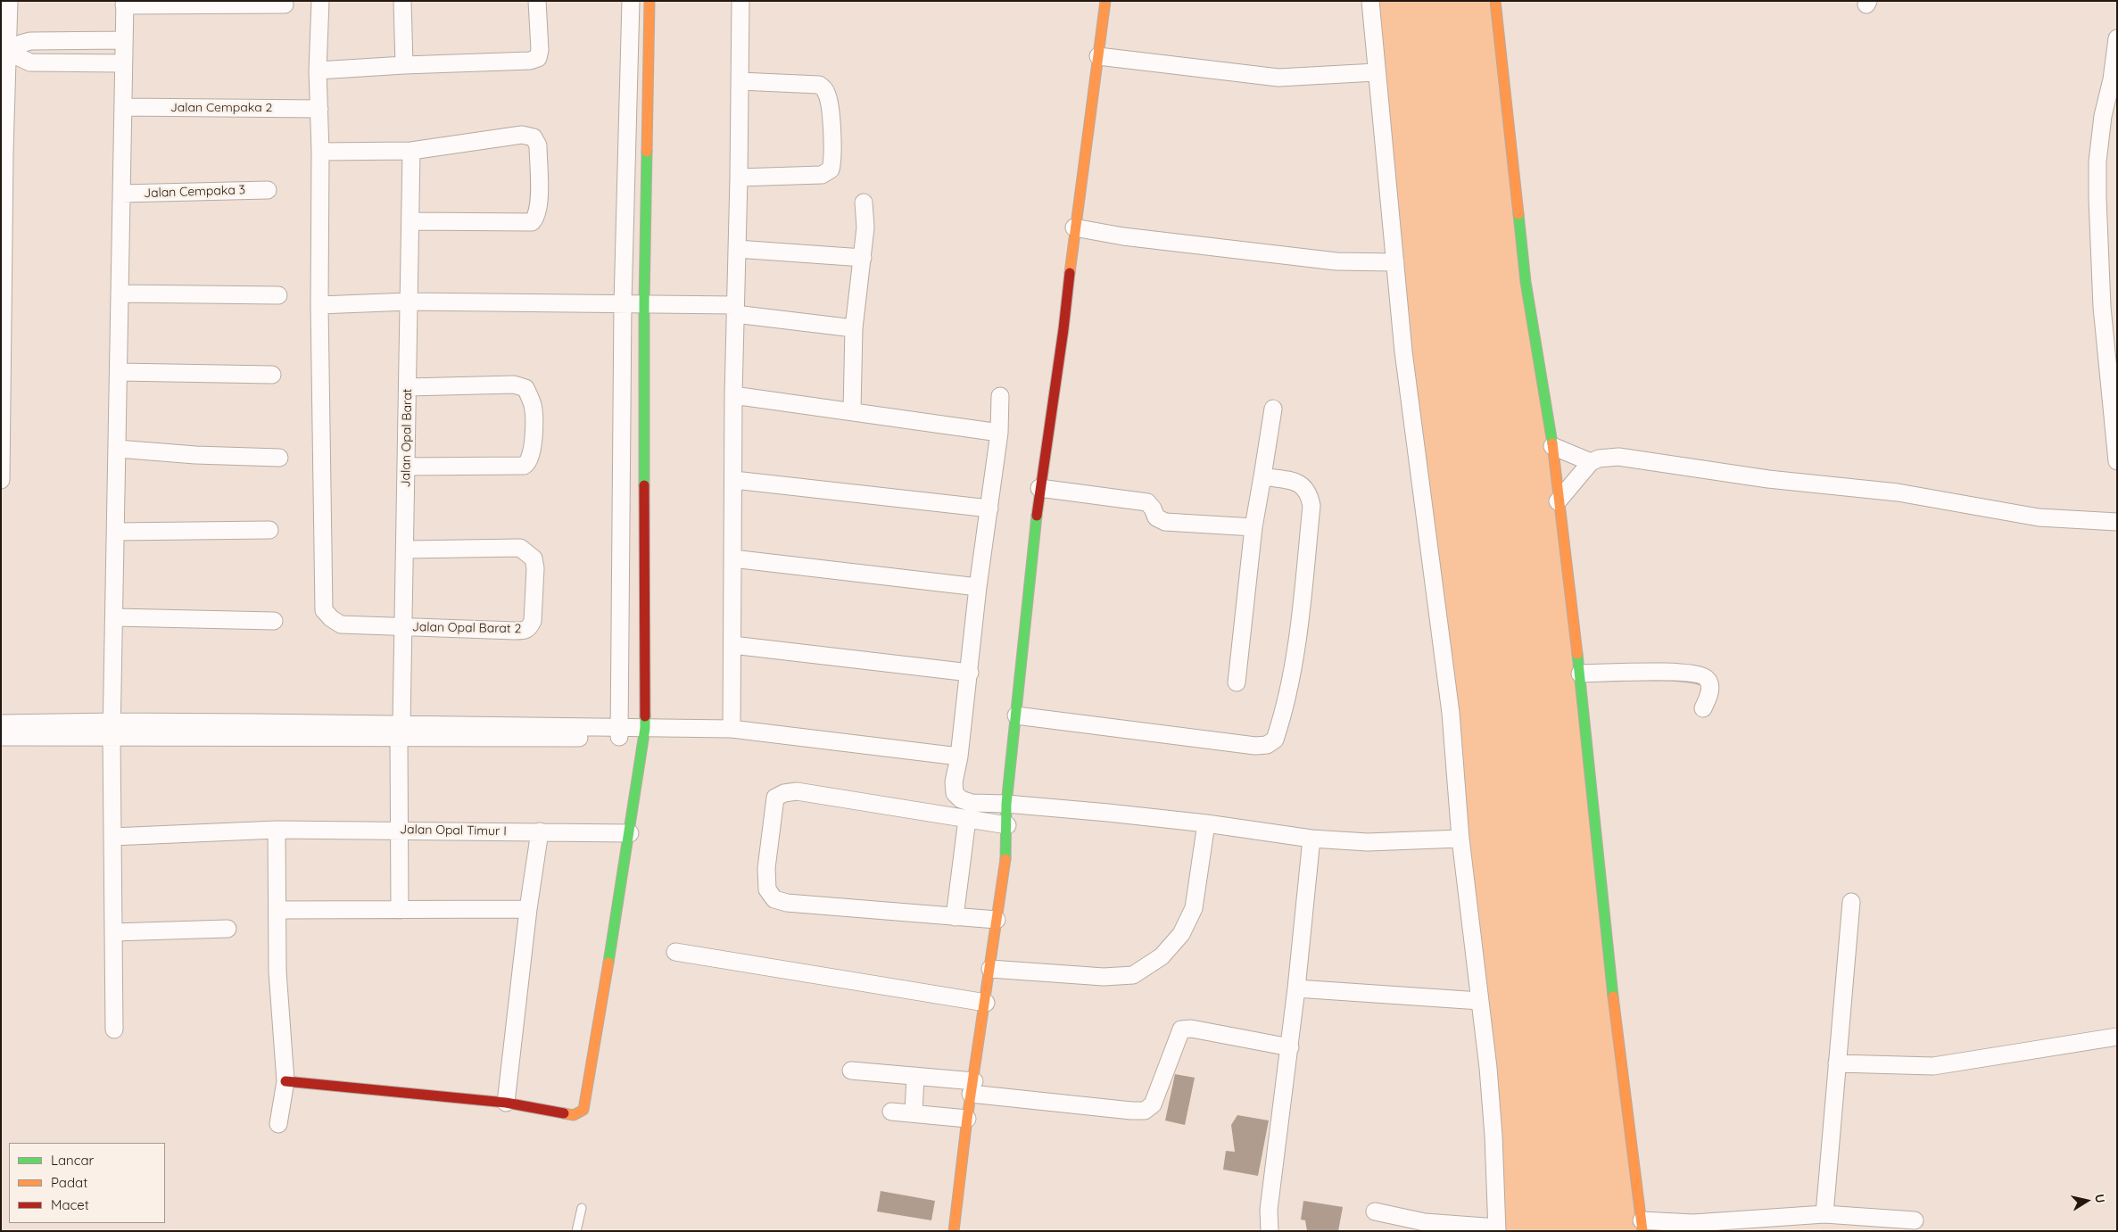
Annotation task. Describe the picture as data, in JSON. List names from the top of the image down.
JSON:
{
  "streets": {
    "street": [
      "Jalan Cempaka 2",
      "Jalan Cempaka 3",
      "Jalan Opal Barat",
      "Jalan Opal Barat 2",
      "Jalan Opal Timur I"
    ]
  },
  "crossings": [
    ["Jalan Cempaka 2", "Jalan Opal Barat 2"],
    ["Jalan Opal Barat", "Jalan Opal Barat 2"],
    ["Jalan Opal Barat", "Jalan Opal Timur I"]
  ],
  "legend": ["Lancar", "Padat", "Macet"],
  "north": "right"
}
